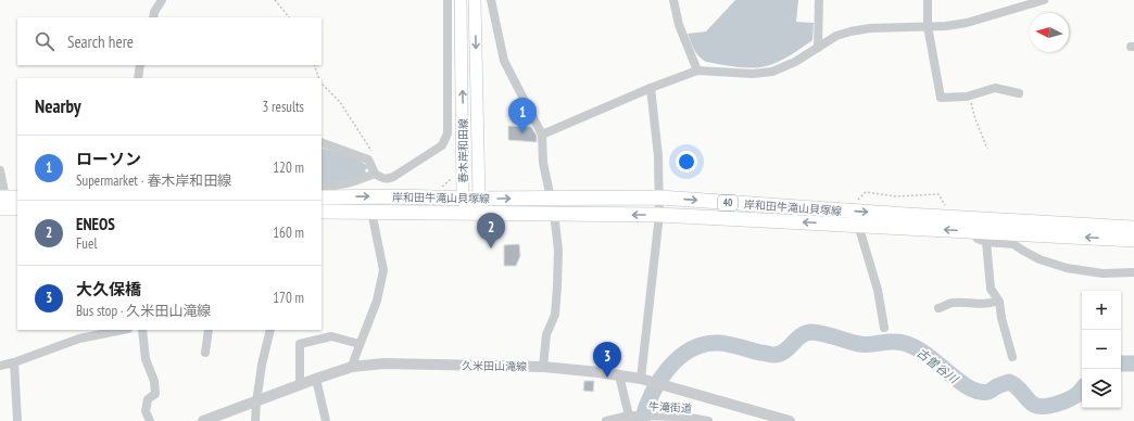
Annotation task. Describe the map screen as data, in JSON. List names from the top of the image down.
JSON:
{
  "streets": {
    "main road": ["春木岸和田線", "岸和田牛滝山貝塚線", "40"],
    "street": ["久米田山滝線", "牛滝街道"]
  },
  "crossings": [
    ["春木岸和田線", "岸和田牛滝山貝塚線"]
  ],
  "water": ["古曽谷川"],
  "north": "left",
  "page": {
    "search": "Search here",
    "heading": ["Nearby", "3 results"],
    "pins": ["1", "2", "3"],
    "list": [
      {
        "mark": "1",
        "name": "ローソン",
        "note": "Supermarket · 春木岸和田線",
        "value": "120 m"
      },
      {
        "mark": "2",
        "name": "ENEOS",
        "note": "Fuel",
        "value": "160 m"
      },
      {
        "mark": "3",
        "name": "大久保橋",
        "note": "Bus stop · 久米田山滝線",
        "value": "170 m"
      }
    ],
    "map_buttons": ["+", "−"]
  }
}
